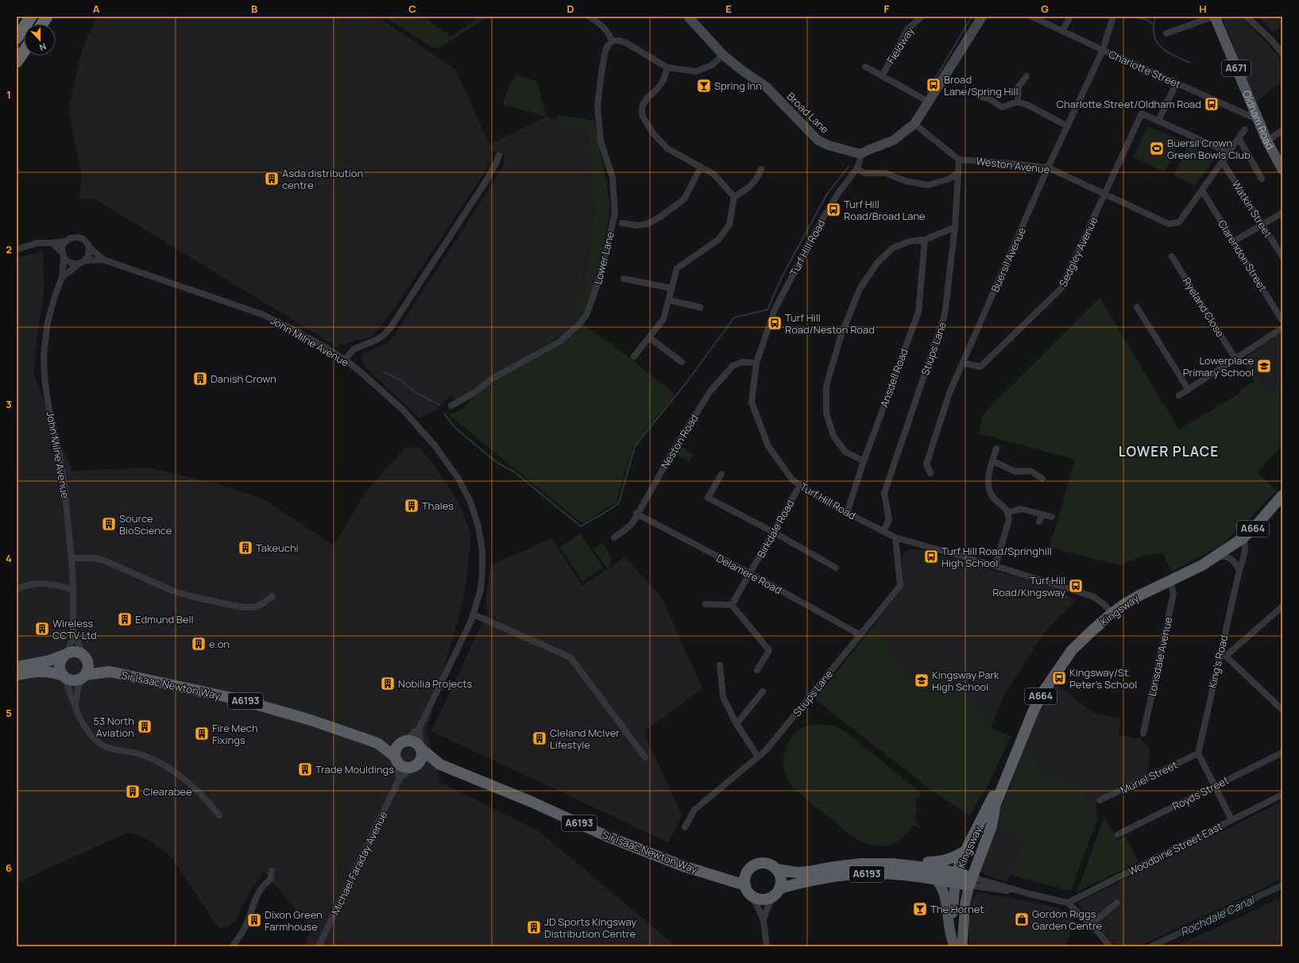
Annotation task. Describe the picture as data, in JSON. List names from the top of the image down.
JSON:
{
  "streets": {
    "highway": [
      "A664",
      "Kingsway",
      "Sir Isaac Newton Way",
      "A6193"
    ],
    "main road": ["A671", "Broad Lane", "Oldham Road"],
    "street": [
      "Fieldway",
      "Charlotte Street",
      "Weston Avenue",
      "Watkin Street",
      "Turf Hill Road",
      "Sedgley Avenue",
      "Clarendon Street",
      "Lower Lane",
      "Buersil Avenue",
      "Ryeland Close",
      "John Milne Avenue",
      "Stiups Lane",
      "Ansdell Road",
      "Neston Road",
      "Birkdale Road",
      "Delamere Road",
      "Lonsdale Avenue",
      "King's Road",
      "Muriel Street",
      "Royds Street",
      "Woodbine Street East",
      "Michael Faraday Avenue"
    ]
  },
  "crossings": [
    ["Charlotte Street", "Oldham Road"],
    ["Charlotte Street", "Buersil Avenue"],
    ["Broad Lane", "Turf Hill Road"],
    ["Weston Avenue", "Sedgley Avenue"],
    ["Weston Avenue", "Clarendon Street"],
    ["Weston Avenue", "Buersil Avenue"],
    ["Weston Avenue", "Stiups Lane"],
    ["Turf Hill Road", "Stiups Lane"],
    ["Turf Hill Road", "Ansdell Road"],
    ["Turf Hill Road", "Neston Road"],
    ["Turf Hill Road", "Birkdale Road"],
    ["Turf Hill Road", "Kingsway"],
    ["Sedgley Avenue", "Buersil Avenue"],
    ["John Milne Avenue", "Sir Isaac Newton Way"],
    ["John Milne Avenue", "A6193"],
    ["Stiups Lane", "Delamere Road"],
    ["Neston Road", "Delamere Road"],
    ["Birkdale Road", "Delamere Road"],
    ["A664", "Kingsway"],
    ["A664", "A6193"],
    ["Kingsway", "Lonsdale Avenue"],
    ["Kingsway", "King's Road"],
    ["Kingsway", "A6193"],
    ["King's Road", "Muriel Street"],
    ["Sir Isaac Newton Way", "A6193"]
  ],
  "districts": ["LOWER PLACE"],
  "water": ["Rochdale Canal"],
  "places": {
    "bus stop": [
      "Broad Lane/Spring Hill",
      "Charlotte Street/Oldham Road",
      "Turf Hill Road/Broad Lane",
      "Turf Hill Road/Neston Road",
      "Turf Hill Road/Springhill High School",
      "Turf Hill Road/Kingsway",
      "Kingsway/St. Peter's School"
    ],
    "bar": ["Spring Inn", "The Hornet"],
    "sports": ["Buersil Crown Green Bowls Club"],
    "building": [
      "Asda distribution centre",
      "Danish Crown",
      "Thales",
      "Source BioScience",
      "Takeuchi",
      "Edmund Bell",
      "Wireless CCTV Ltd",
      "e.on",
      "Nobilia Projects",
      "53 North Aviation",
      "Fire Mech Fixings",
      "Cleland McIver Lifestyle",
      "Trade Mouldings",
      "Clearabee",
      "Dixon Green Farmhouse",
      "JD Sports Kingsway Distribution Centre"
    ],
    "school or university": ["Lowerplace Primary School", "Kingsway Park High School"],
    "shop": ["Gordon Riggs Garden Centre"]
  },
  "north": "bottom",
  "grid": {
    "columns": [
      "A",
      "B",
      "C",
      "D",
      "E",
      "F",
      "G",
      "H"
    ],
    "rows": [
      "1",
      "2",
      "3",
      "4",
      "5",
      "6"
    ]
  }
}
